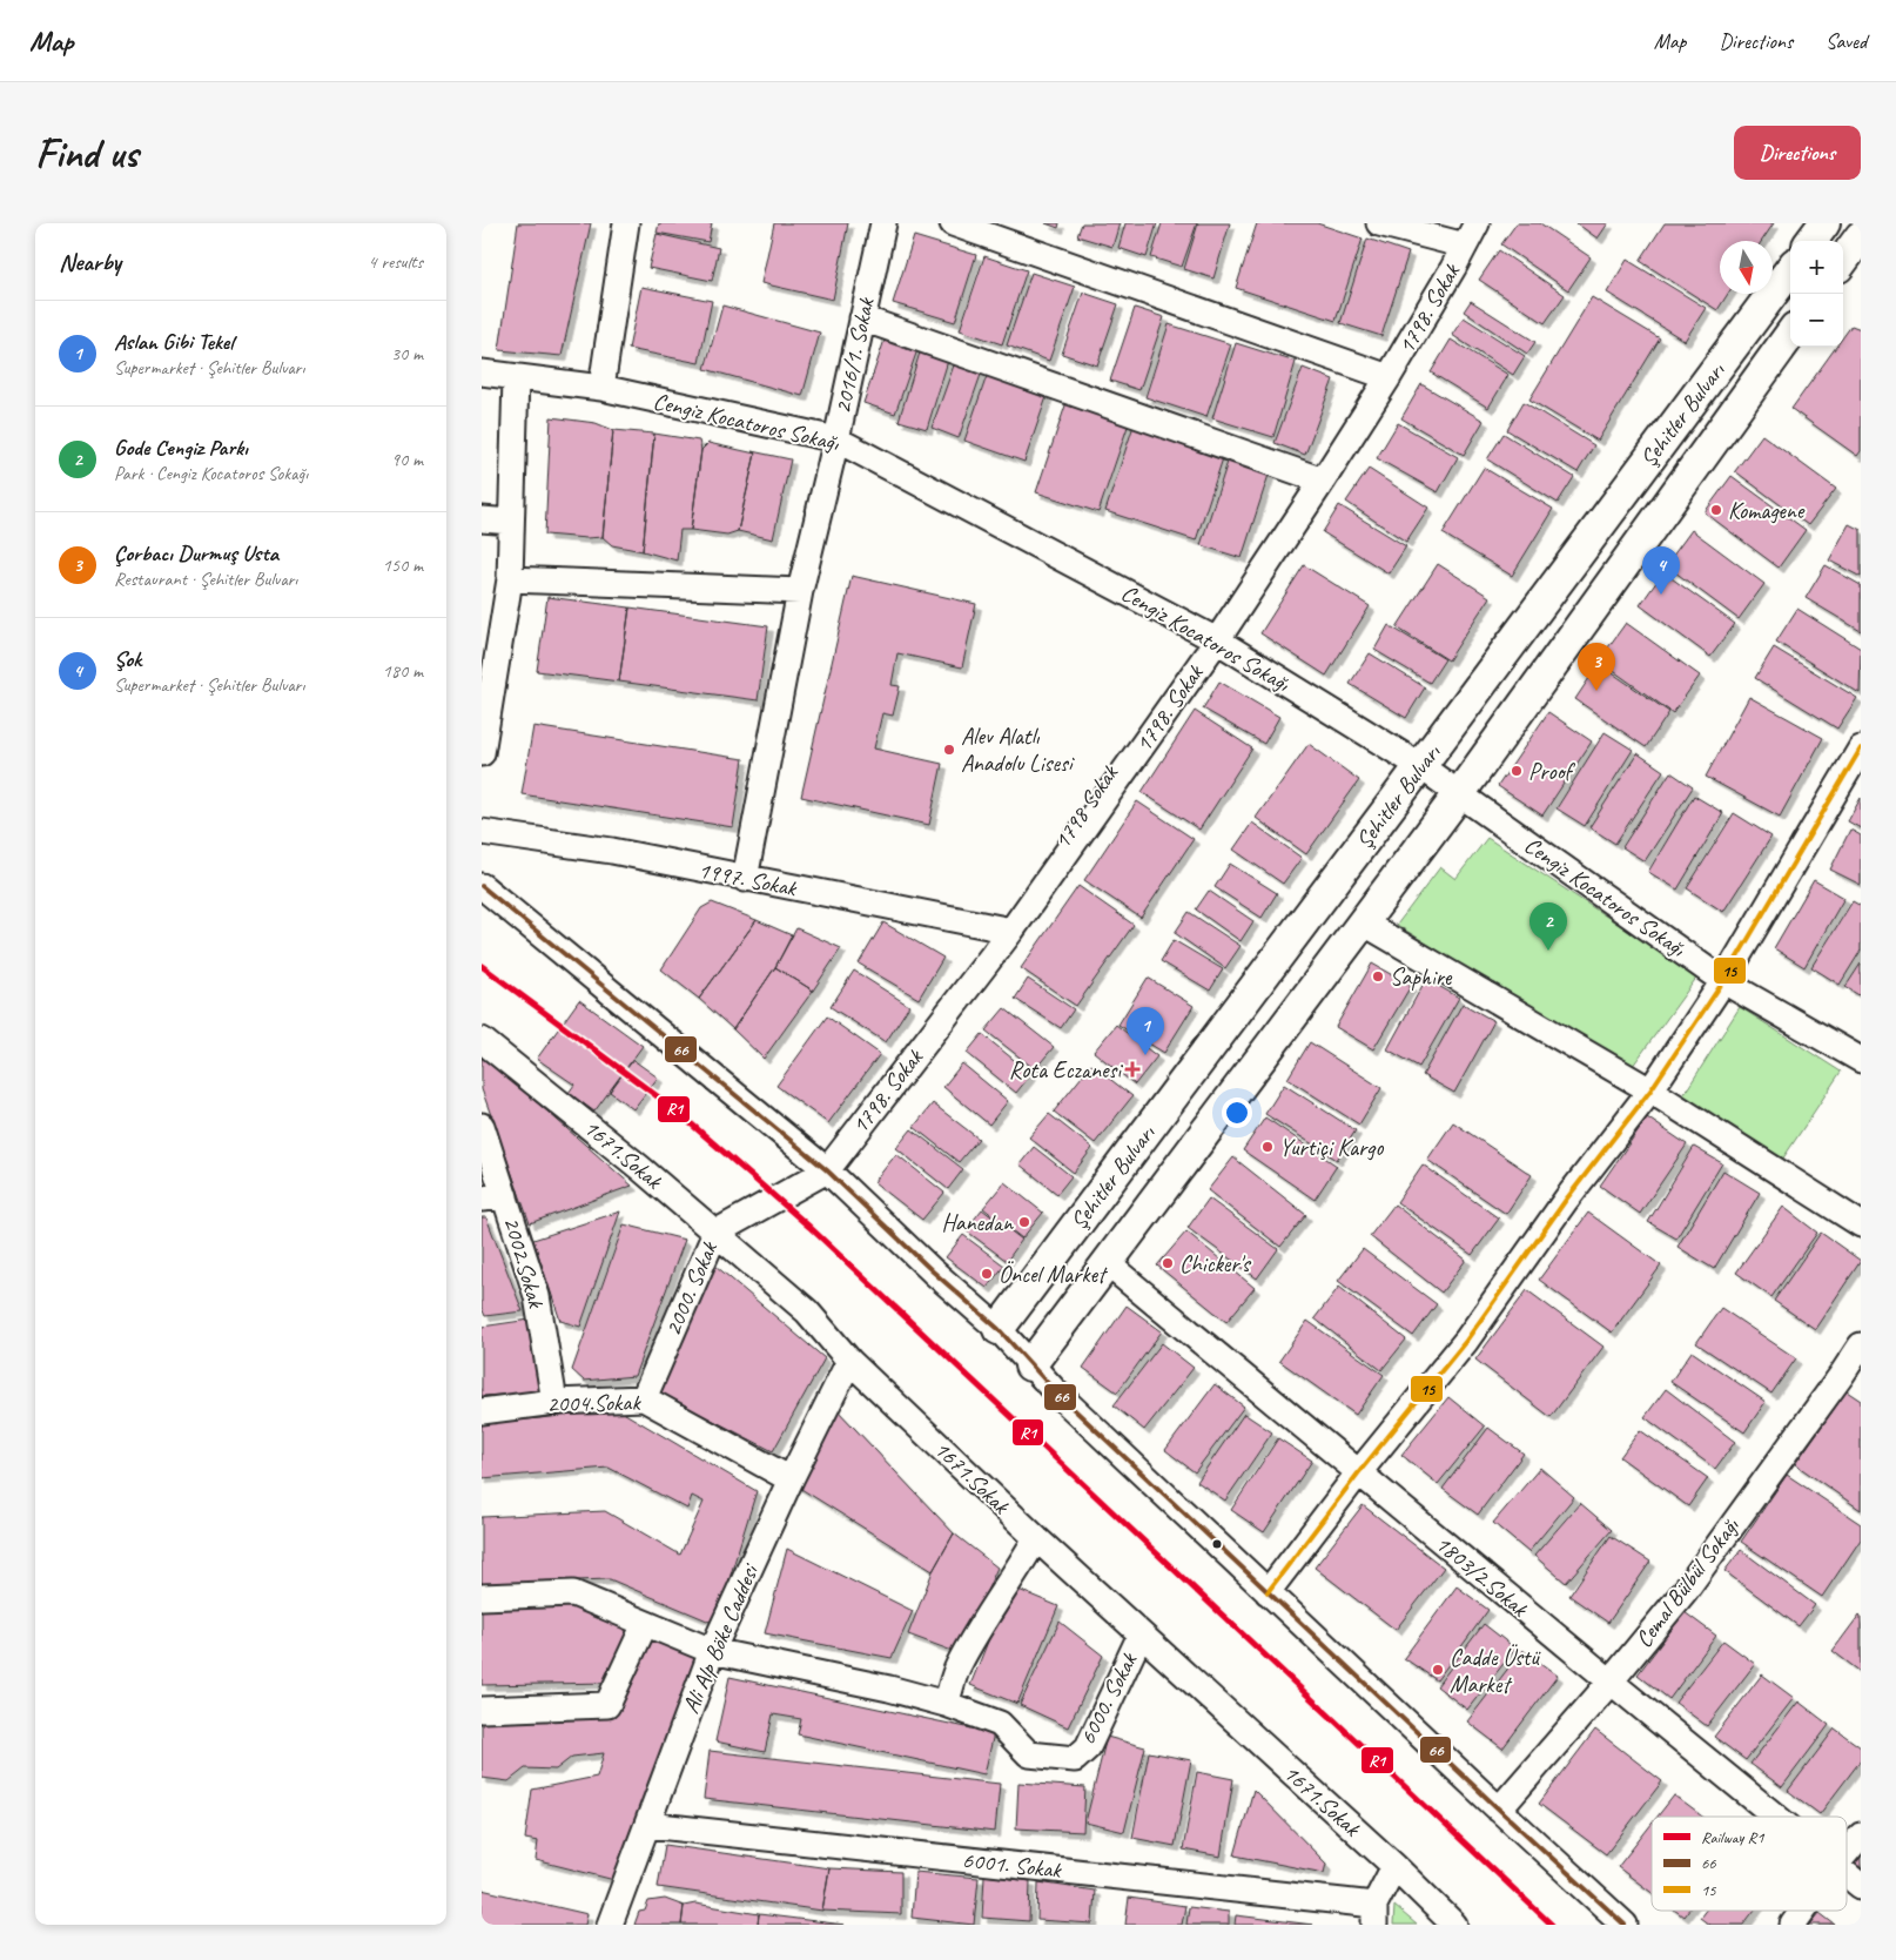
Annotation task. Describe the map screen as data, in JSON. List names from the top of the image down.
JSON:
{
  "streets": {
    "street": [
      "1798. Sokak",
      "2016/1. Sokak",
      "Şehitler Bulvarı",
      "Cengiz Kocatoros Sokağı",
      "1997. Sokak",
      "1671.Sokak",
      "2002.Sokak",
      "2000. Sokak",
      "2004.Sokak",
      "1803/2.Sokak",
      "Cemal Bülbül Sokağı",
      "Ali Alp Böke Caddesi",
      "6000. Sokak",
      "6001. Sokak"
    ]
  },
  "crossings": [
    ["1798. Sokak", "Cengiz Kocatoros Sokağı"],
    ["1798. Sokak", "1997. Sokak"],
    ["1798. Sokak", "2000. Sokak"],
    ["2016/1. Sokak", "Cengiz Kocatoros Sokağı"],
    ["2016/1. Sokak", "1997. Sokak"],
    ["Şehitler Bulvarı", "Cengiz Kocatoros Sokağı"],
    ["Şehitler Bulvarı", "1803/2.Sokak"],
    ["1671.Sokak", "2000. Sokak"],
    ["1671.Sokak", "Ali Alp Böke Caddesi"],
    ["1671.Sokak", "6000. Sokak"],
    ["2002.Sokak", "2004.Sokak"],
    ["2000. Sokak", "2004.Sokak"],
    ["2004.Sokak", "Ali Alp Böke Caddesi"],
    ["1803/2.Sokak", "Cemal Bülbül Sokağı"],
    ["Ali Alp Böke Caddesi", "6000. Sokak"],
    ["Ali Alp Böke Caddesi", "6001. Sokak"]
  ],
  "places": {
    "other": [
      "Komagene",
      "Alev Alatlı Anadolu Lisesi",
      "Proof",
      "Saphire",
      "Yurtiçi Kargo",
      "Hanedan",
      "Chicker's",
      "Öncel Market",
      "Cadde Üstü Market"
    ],
    "health": ["Rota Eczanesi"]
  },
  "lines": ["transit line 15", "transit line 66", "rail line R1"],
  "legend": ["Railway R1", "66", "15"],
  "north": "bottom",
  "page": {
    "header": "Map",
    "nav": ["Map", "Directions", "Saved"],
    "buttons": "Directions",
    "title": "Find us",
    "heading": ["Nearby", "4 results"],
    "map_buttons": ["+", "−"],
    "list": [
      {
        "mark": "1",
        "name": "Aslan Gibi Tekel",
        "note": "Supermarket · Şehitler Bulvarı",
        "value": "30 m"
      },
      {
        "mark": "2",
        "name": "Gode Cengiz Parkı",
        "note": "Park · Cengiz Kocatoros Sokağı",
        "value": "90 m"
      },
      {
        "mark": "3",
        "name": "Çorbacı Durmuş Usta",
        "note": "Restaurant · Şehitler Bulvarı",
        "value": "150 m"
      },
      {
        "mark": "4",
        "name": "Şok",
        "note": "Supermarket · Şehitler Bulvarı",
        "value": "180 m"
      }
    ],
    "pins": [
      "4",
      "3",
      "2",
      "1"
    ]
  }
}
